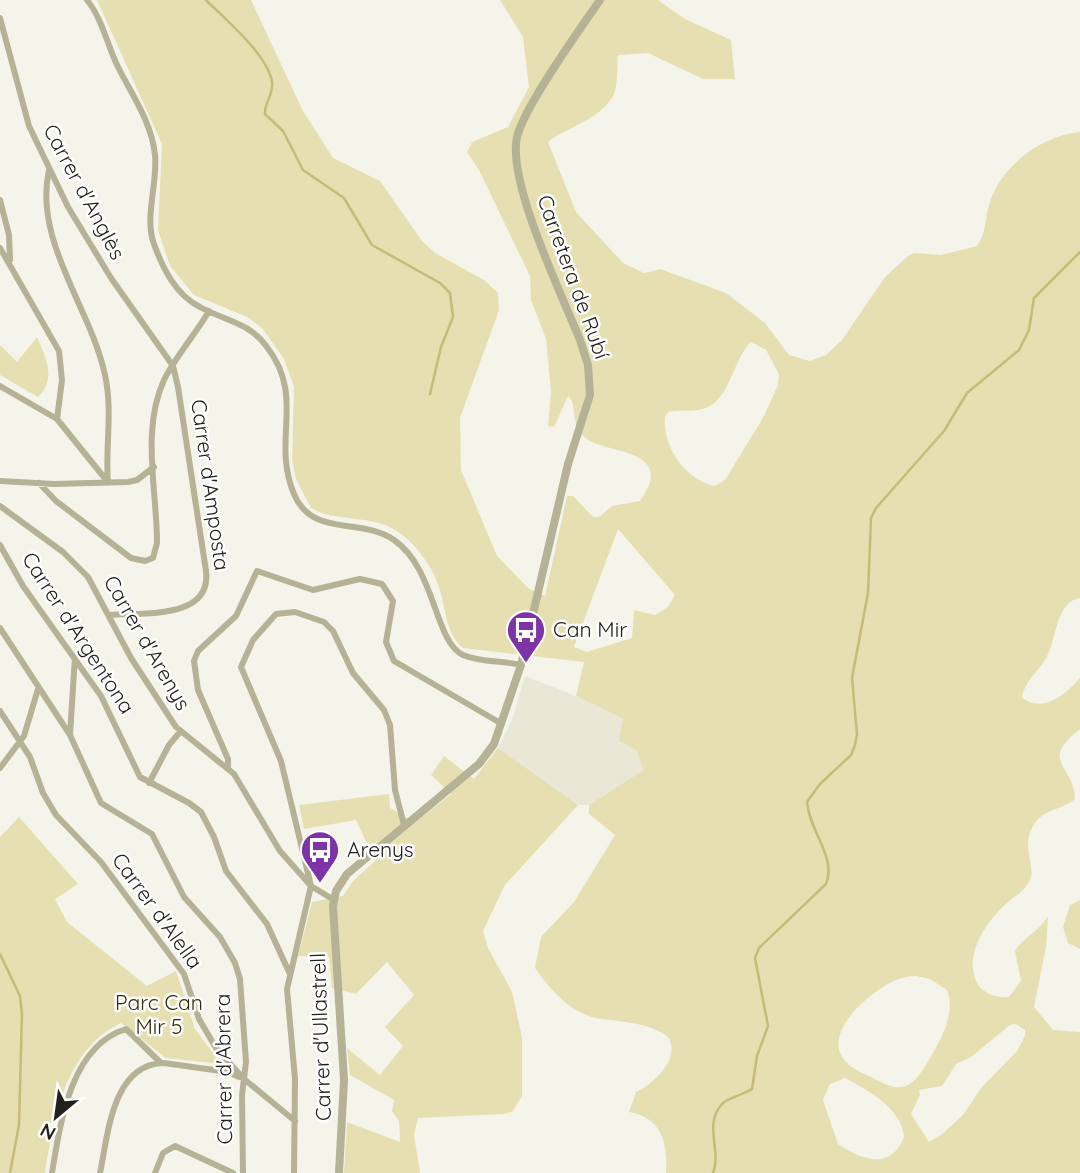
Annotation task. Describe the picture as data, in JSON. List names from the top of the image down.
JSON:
{
  "streets": {
    "street": [
      "Carrer d'Anglès",
      "Carretera de Rubí",
      "Carrer d'Amposta",
      "Carrer d'Argentona",
      "Carrer d'Arenys",
      "Carrer d'Alella",
      "Carrer d'Ullastrell",
      "Carrer d'Abrera"
    ]
  },
  "crossings": [
    ["Carrer d'Anglès", "Carrer d'Amposta"],
    ["Carretera de Rubí", "Carrer d'Arenys"],
    ["Carretera de Rubí", "Carrer d'Ullastrell"],
    ["Carrer d'Amposta", "Carrer d'Arenys"],
    ["Carrer d'Arenys", "Carrer d'Ullastrell"],
    ["Carrer d'Alella", "Carrer d'Abrera"]
  ],
  "parks": ["Parc Can Mir 5"],
  "places": {
    "bus stop": ["Can Mir", "Arenys"]
  },
  "north": "bottom left"
}
